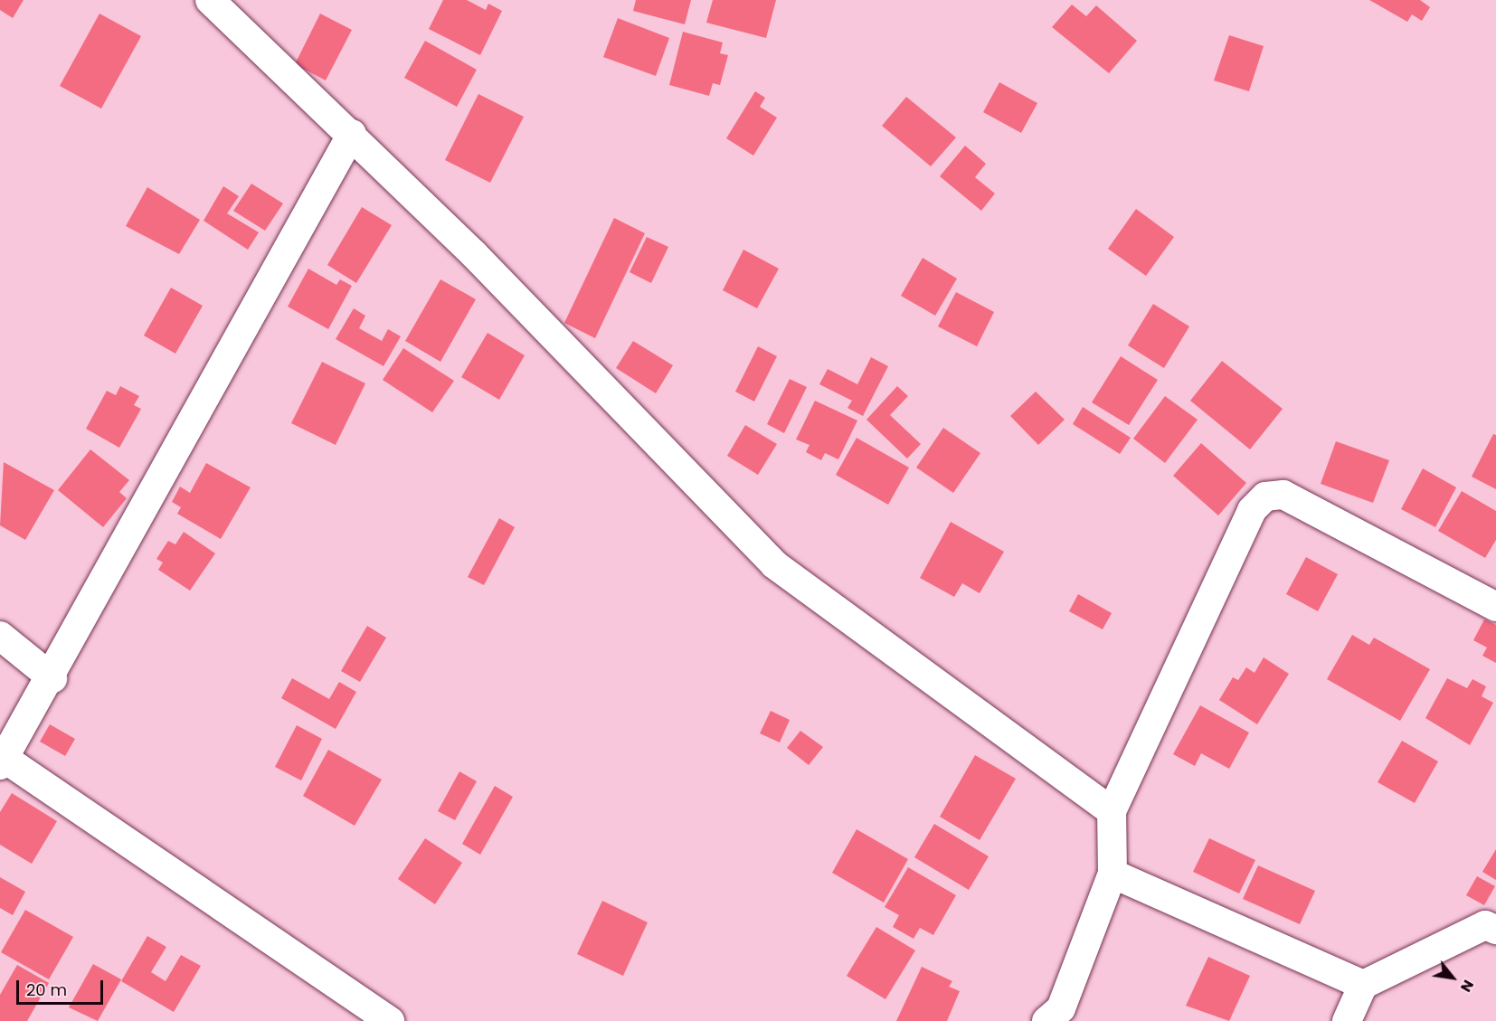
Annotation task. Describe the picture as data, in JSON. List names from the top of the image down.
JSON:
{
  "scale_bar": "20 m",
  "north": "bottom right"
}
